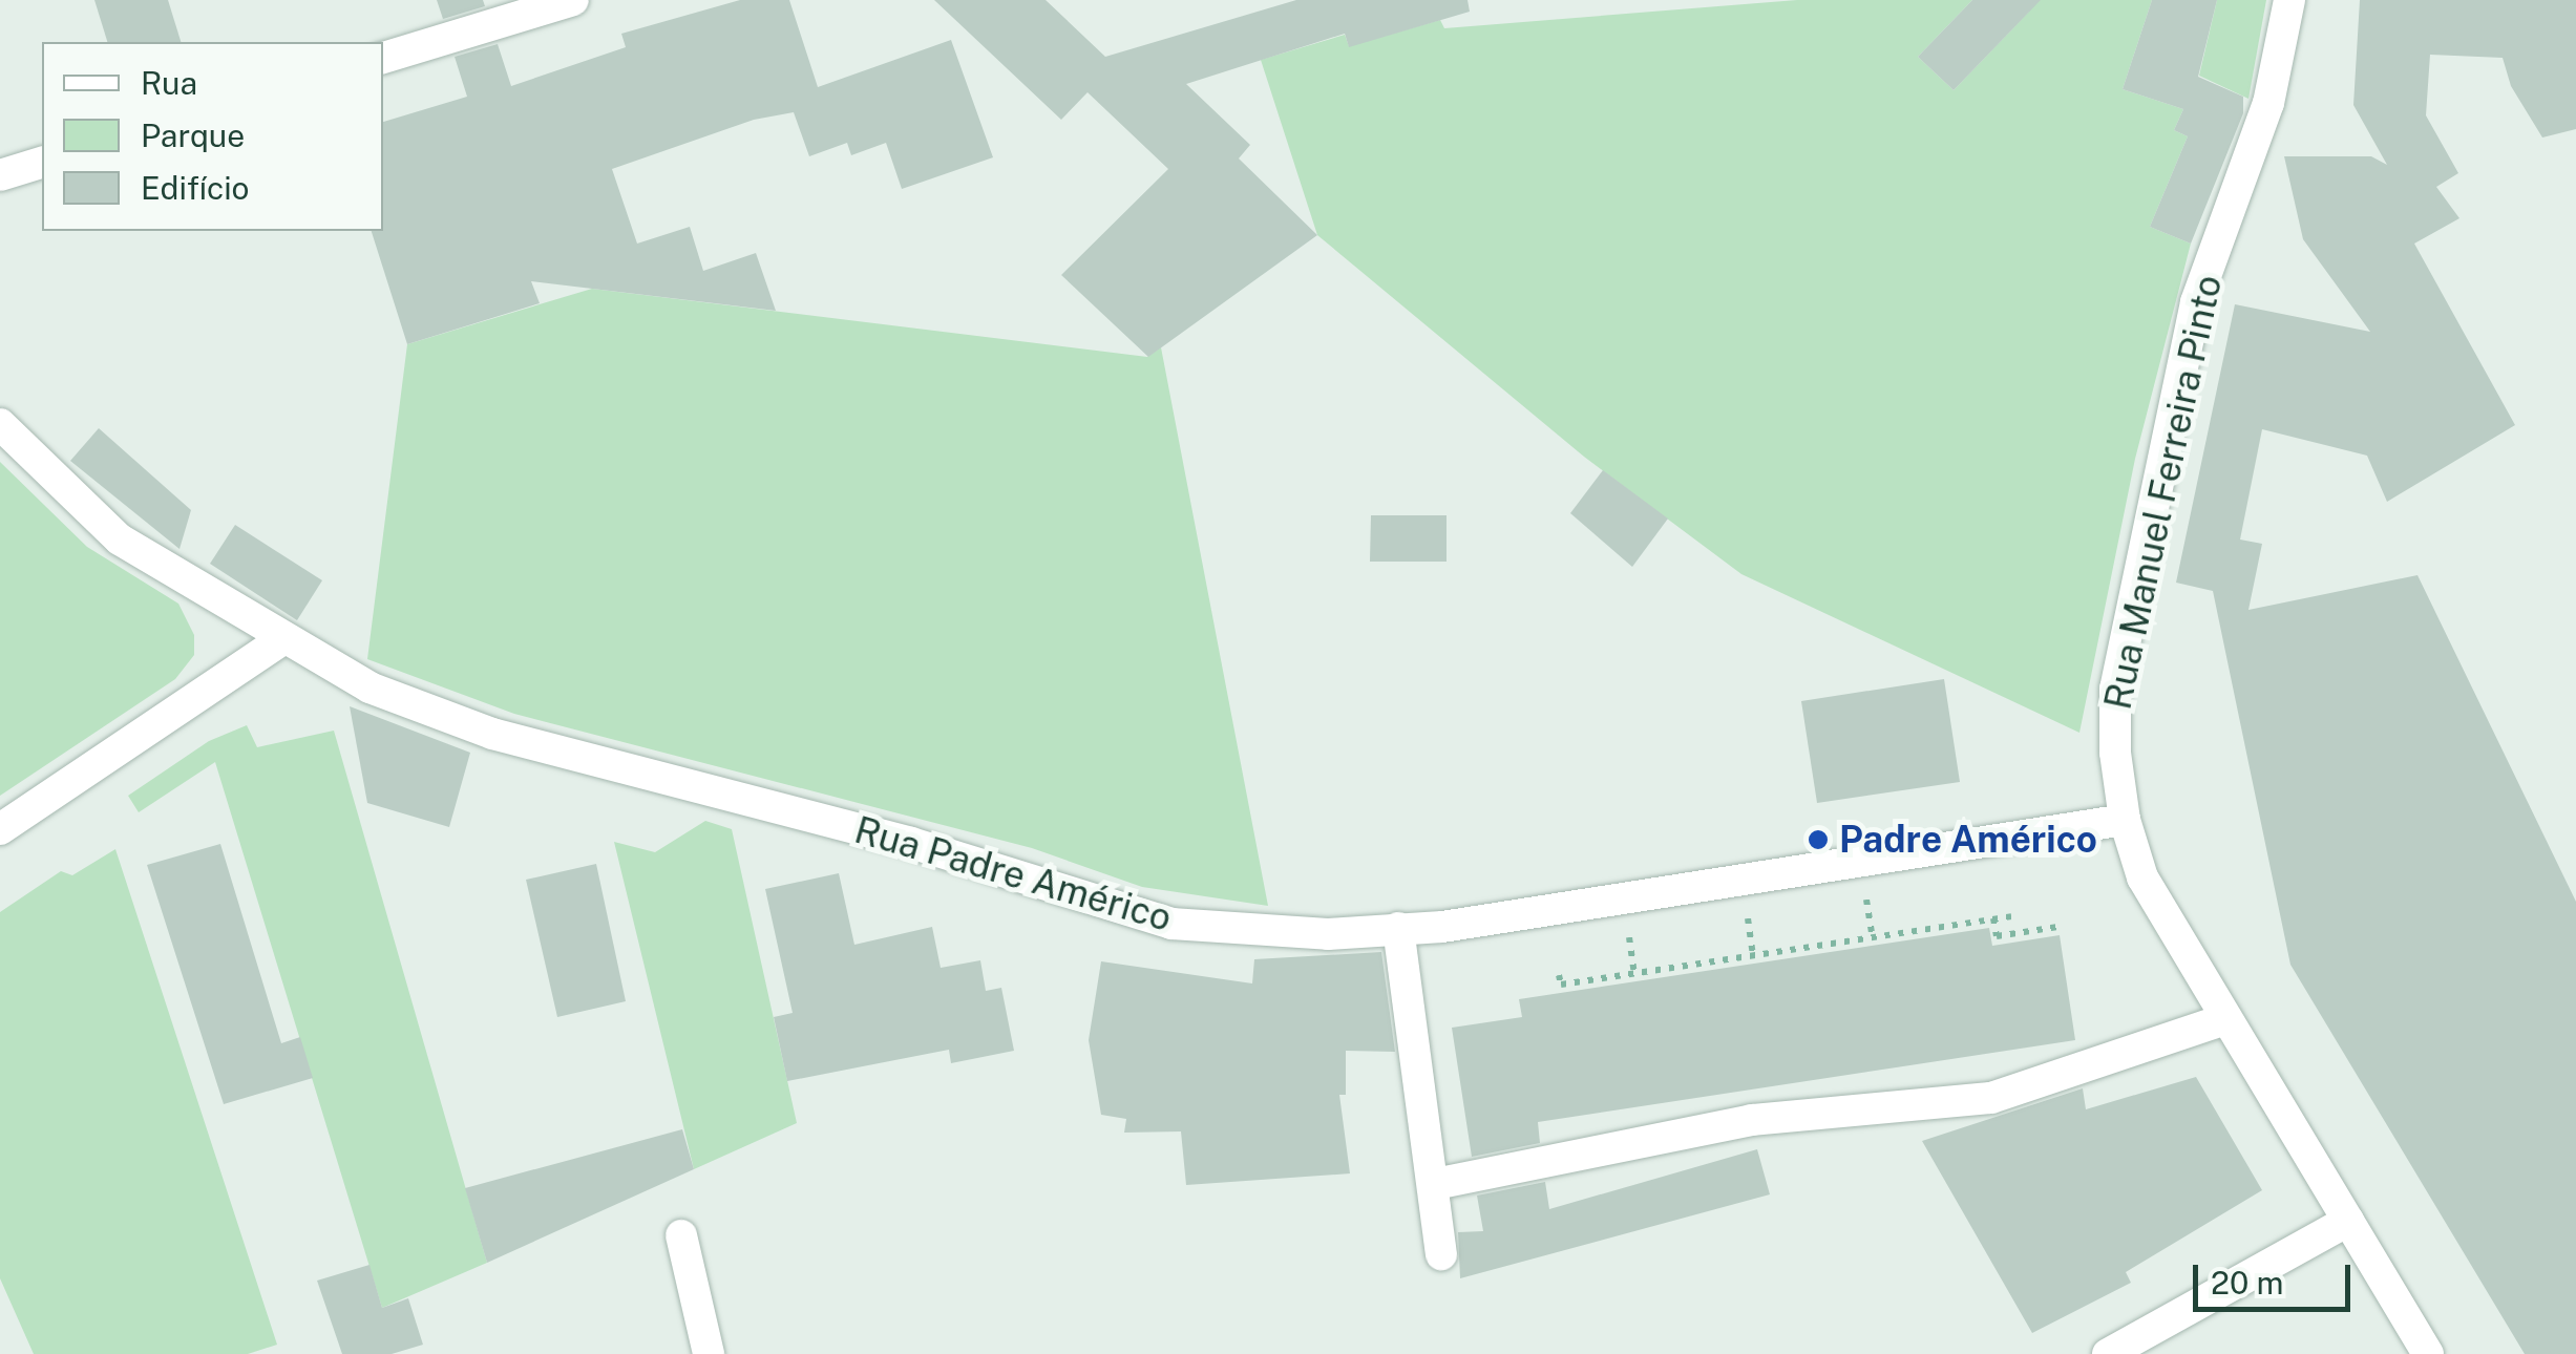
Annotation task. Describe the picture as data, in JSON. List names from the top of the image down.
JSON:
{
  "streets": {
    "street": ["Rua Manuel Ferreira Pinto", "Rua Padre Américo"]
  },
  "crossings": [
    ["Rua Manuel Ferreira Pinto", "Rua Padre Américo"]
  ],
  "places": ["Padre Américo"],
  "legend": ["Rua", "Parque", "Edifício"],
  "scale_bar": "20 m"
}
